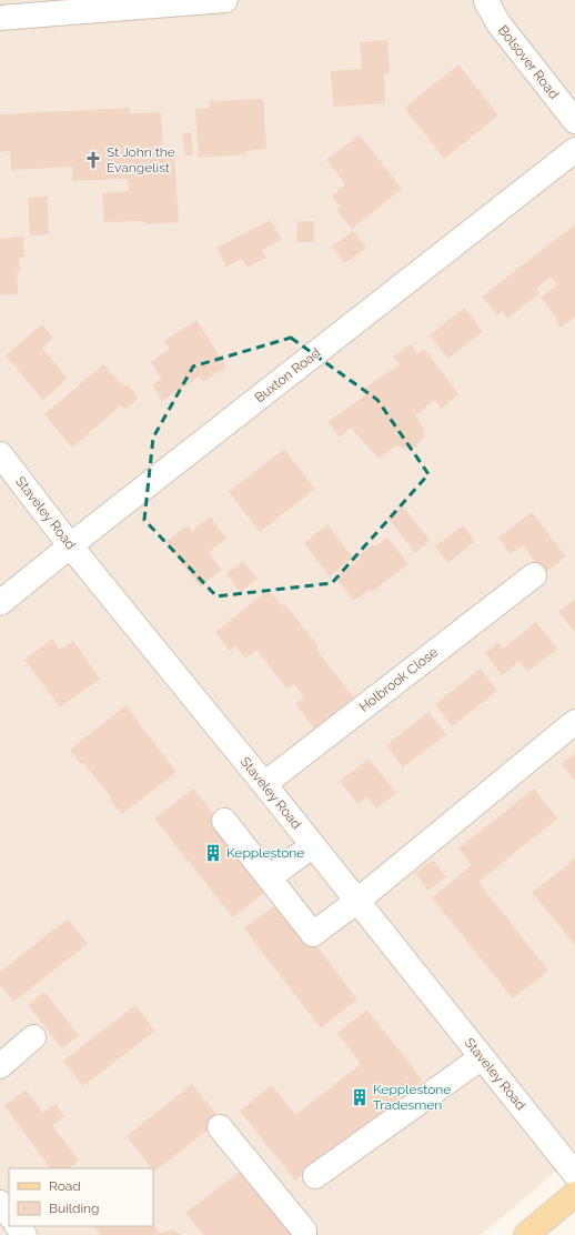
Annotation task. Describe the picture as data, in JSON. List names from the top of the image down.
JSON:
{
  "streets": {
    "street": [
      "Bolsover Road",
      "Buxton Road",
      "Staveley Road",
      "Holbrook Close"
    ]
  },
  "crossings": [
    ["Buxton Road", "Staveley Road"],
    ["Staveley Road", "Holbrook Close"]
  ],
  "places": {
    "church": ["St John the Evangelist"],
    "building": ["Kepplestone", "Kepplestone Tradesmen"]
  },
  "legend": ["Road", "Building"]
}
